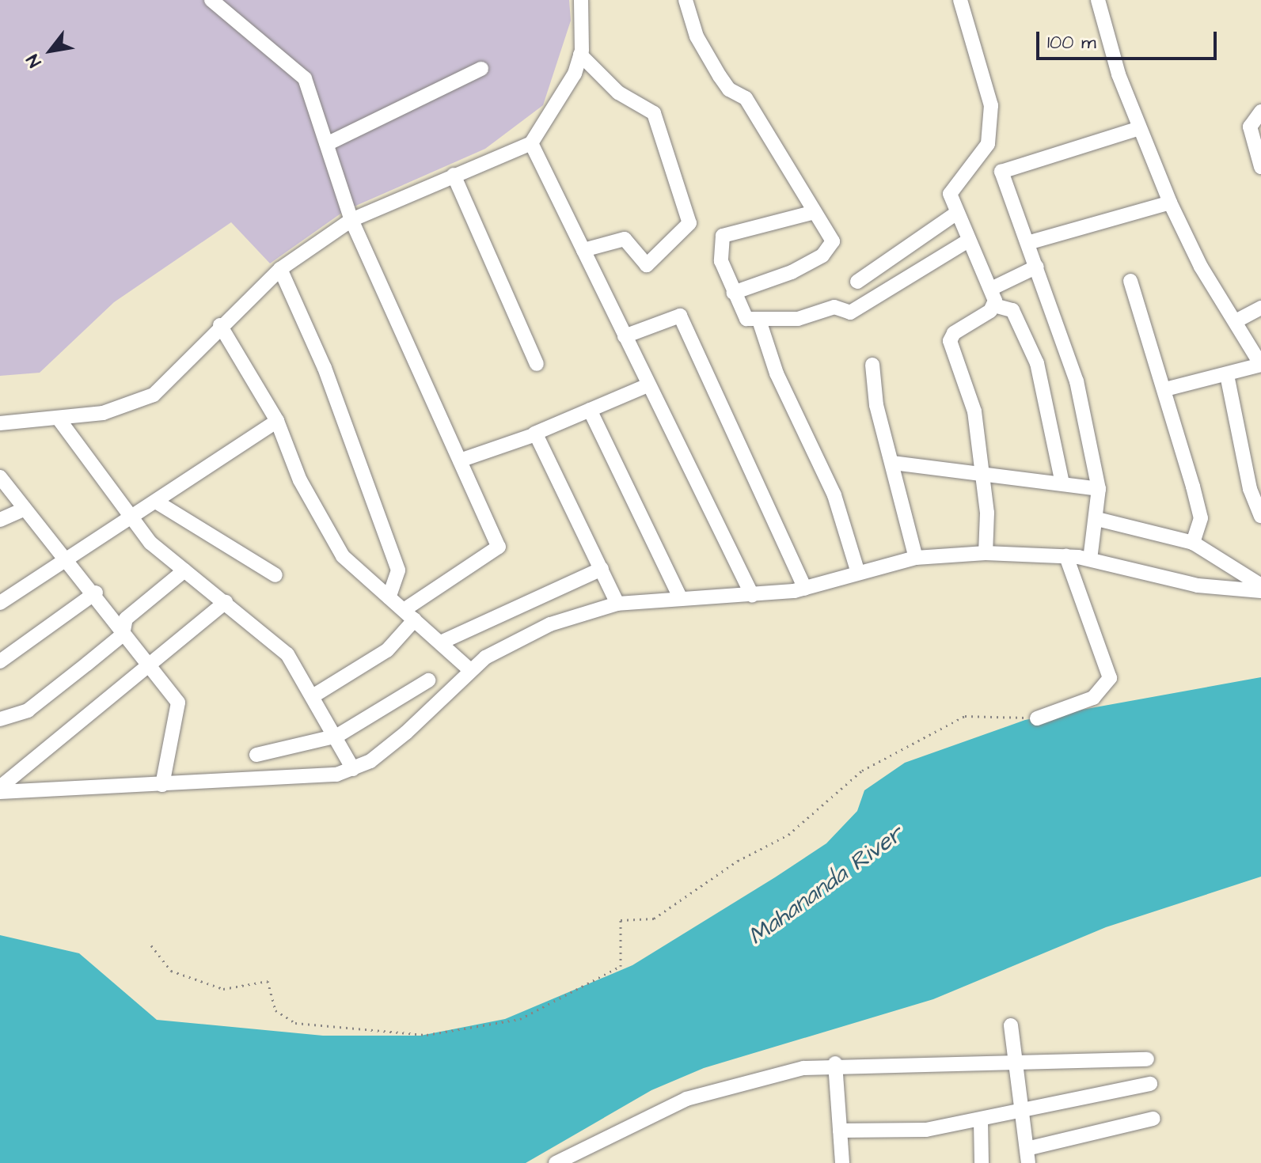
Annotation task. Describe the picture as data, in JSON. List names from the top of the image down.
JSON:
{
  "water": ["Mahananda River"],
  "scale_bar": "100 m",
  "north": "bottom left"
}
